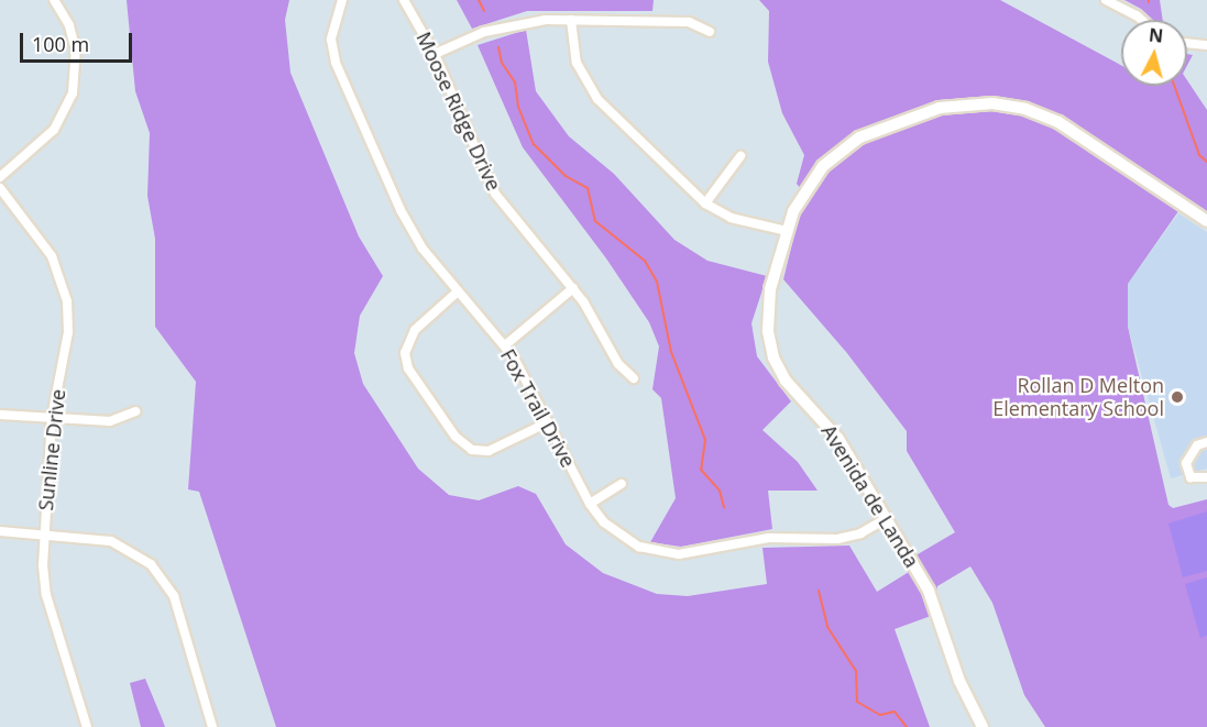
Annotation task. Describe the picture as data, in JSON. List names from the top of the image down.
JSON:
{
  "streets": {
    "street": [
      "Moose Ridge Drive",
      "Fox Trail Drive",
      "Sunline Drive",
      "Avenida de Landa"
    ]
  },
  "crossings": [
    ["Fox Trail Drive", "Avenida de Landa"]
  ],
  "places": ["Rollan D Melton Elementary School"],
  "scale_bar": "100 m",
  "north": "top"
}
